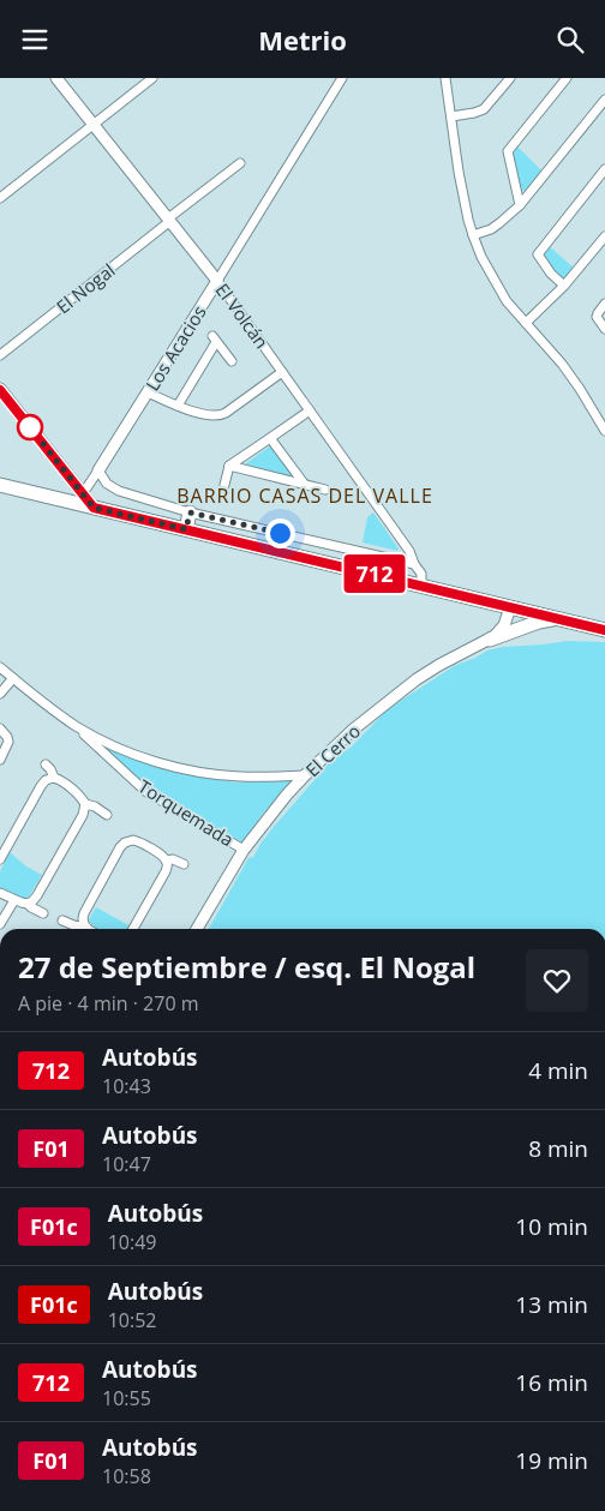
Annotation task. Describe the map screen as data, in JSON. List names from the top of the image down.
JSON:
{
  "streets": {
    "street": [
      "El Nogal",
      "El Volcán",
      "Los Acacios",
      "El Cerro",
      "Torquemada"
    ]
  },
  "crossings": [
    ["El Nogal", "El Volcán"],
    ["El Volcán", "Los Acacios"],
    ["El Cerro", "Torquemada"]
  ],
  "districts": ["BARRIO CASAS DEL VALLE"],
  "lines": ["bus line 712"],
  "page": {
    "header": "Metrio",
    "on_map": "712",
    "heading": ["27 de Septiembre / esq. El Nogal", "A pie · 4 min · 270 m"],
    "list": [
      {
        "mark": "712",
        "name": "Autobús",
        "note": "10:43",
        "value": "4 min"
      },
      {
        "mark": "F01",
        "name": "Autobús",
        "note": "10:47",
        "value": "8 min"
      },
      {
        "mark": "F01c",
        "name": "Autobús",
        "note": "10:49",
        "value": "10 min"
      },
      {
        "mark": "F01c",
        "name": "Autobús",
        "note": "10:52",
        "value": "13 min"
      },
      {
        "mark": "712",
        "name": "Autobús",
        "note": "10:55",
        "value": "16 min"
      },
      {
        "mark": "F01",
        "name": "Autobús",
        "note": "10:58",
        "value": "19 min"
      }
    ]
  }
}
